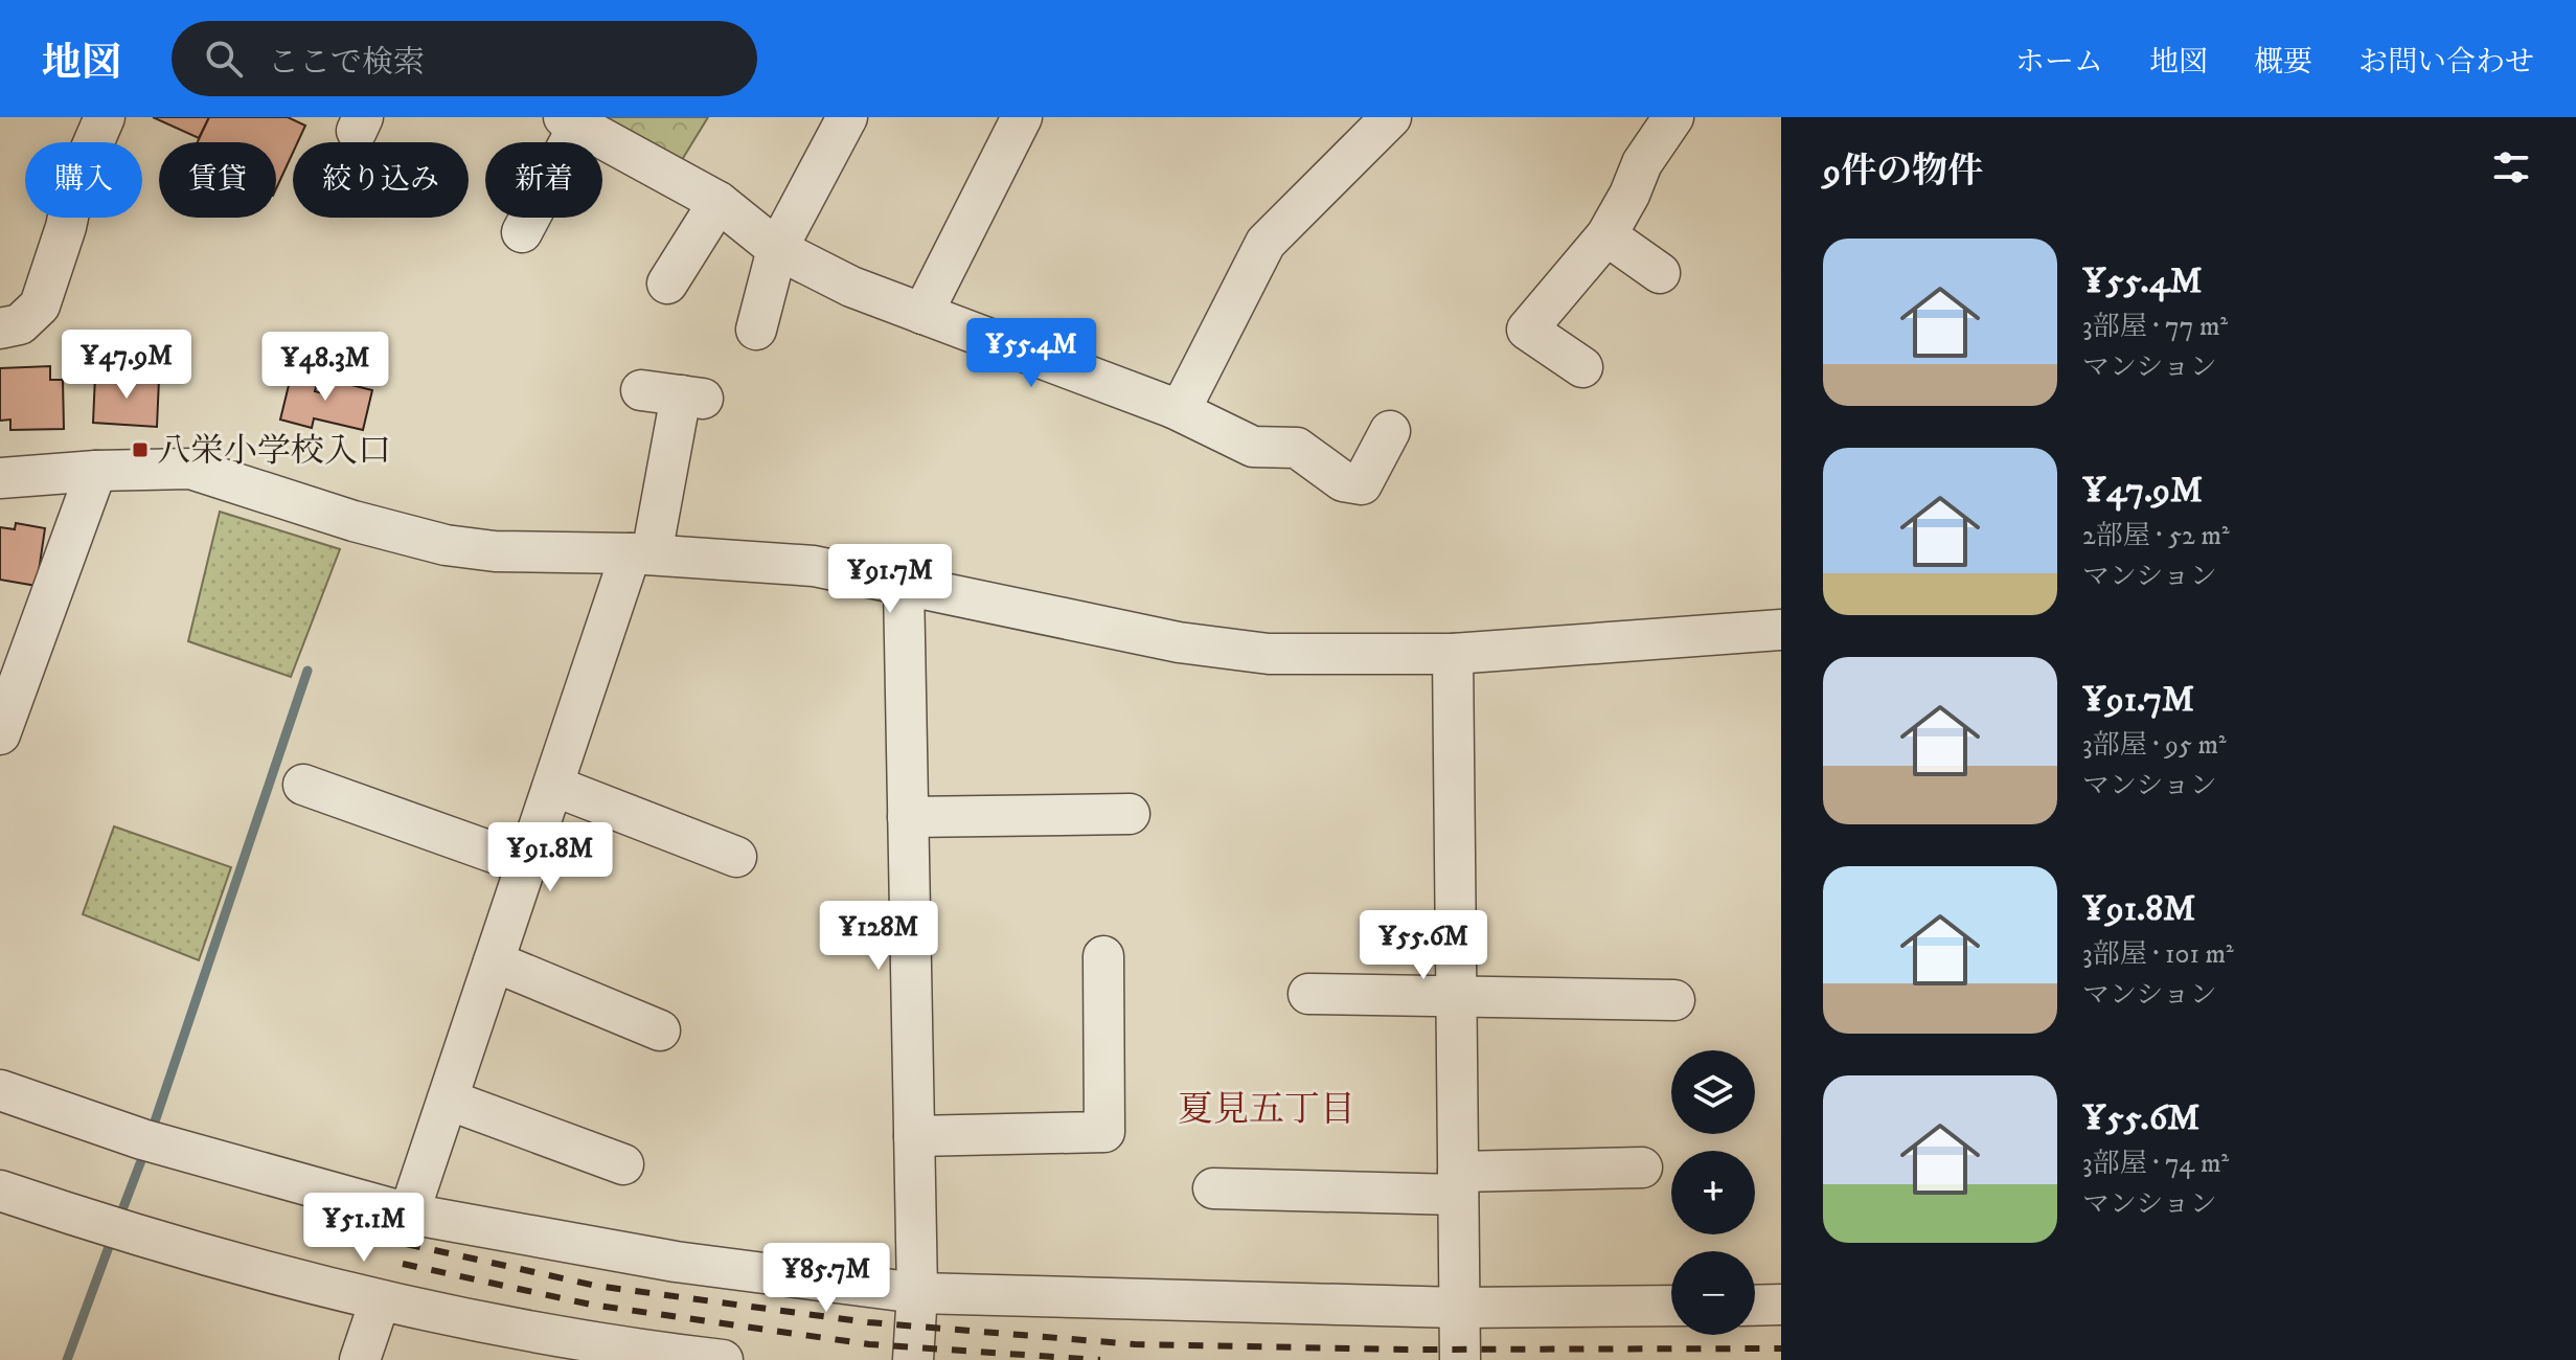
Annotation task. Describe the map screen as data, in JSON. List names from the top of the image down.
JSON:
{
  "districts": ["夏見五丁目"],
  "places": {
    "transit": ["八栄小学校入口"]
  },
  "page": {
    "header": "地図",
    "search": "ここで検索",
    "nav": [
      "ホーム",
      "地図",
      "概要",
      "お問い合わせ"
    ],
    "heading": "9件の物件",
    "chip": [
      "購入",
      "賃貸",
      "絞り込み",
      "新着"
    ],
    "list": [
      {
        "name": "¥55.4M",
        "note": "3部屋 · 77 m² · マンション"
      },
      {
        "name": "¥47.9M",
        "note": "2部屋 · 52 m² · マンション"
      },
      {
        "name": "¥91.7M",
        "note": "3部屋 · 95 m² · マンション"
      },
      {
        "name": "¥91.8M",
        "note": "3部屋 · 101 m² · マンション"
      },
      {
        "name": "¥55.6M",
        "note": "3部屋 · 74 m² · マンション"
      }
    ],
    "price": [
      "¥55.4M",
      "¥47.9M",
      "¥48.3M",
      "¥91.7M",
      "¥91.8M",
      "¥128M",
      "¥55.6M",
      "¥51.1M",
      "¥85.7M"
    ],
    "map_buttons": ["+", "−"]
  }
}
